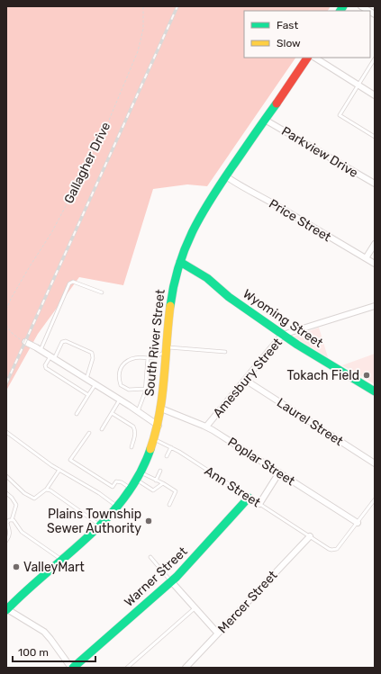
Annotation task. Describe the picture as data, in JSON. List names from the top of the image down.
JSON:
{
  "streets": {
    "main road": ["Wyoming Street", "South River Street", "Warner Street"],
    "street": [
      "Parkview Drive",
      "Price Street",
      "Amesbury Street",
      "Laurel Street",
      "Poplar Street",
      "Mercer Street"
    ],
    "lane": ["Ann Street"],
    "path": ["Gallagher Drive"]
  },
  "crossings": [
    ["Parkview Drive", "South River Street"],
    ["Price Street", "South River Street"],
    ["Wyoming Street", "South River Street"],
    ["Wyoming Street", "Amesbury Street"],
    ["South River Street", "Poplar Street"],
    ["South River Street", "Ann Street"],
    ["Amesbury Street", "Laurel Street"],
    ["Amesbury Street", "Poplar Street"],
    ["Poplar Street", "Ann Street"],
    ["Ann Street", "Warner Street"],
    ["Ann Street", "Mercer Street"]
  ],
  "places": ["Tokach Field", "Plains Township Sewer Authority", "ValleyMart"],
  "legend": ["Fast", "Slow"],
  "scale_bar": "100 m"
}
